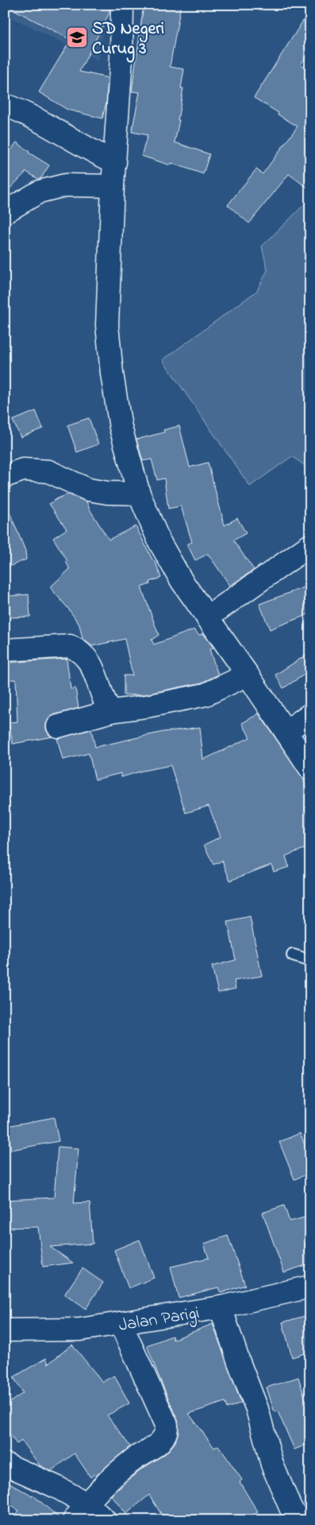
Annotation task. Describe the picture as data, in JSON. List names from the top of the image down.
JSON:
{
  "streets": {
    "street": ["Jalan Parigi"]
  },
  "places": {
    "school or university": ["SD Negeri Curug 3"]
  }
}
